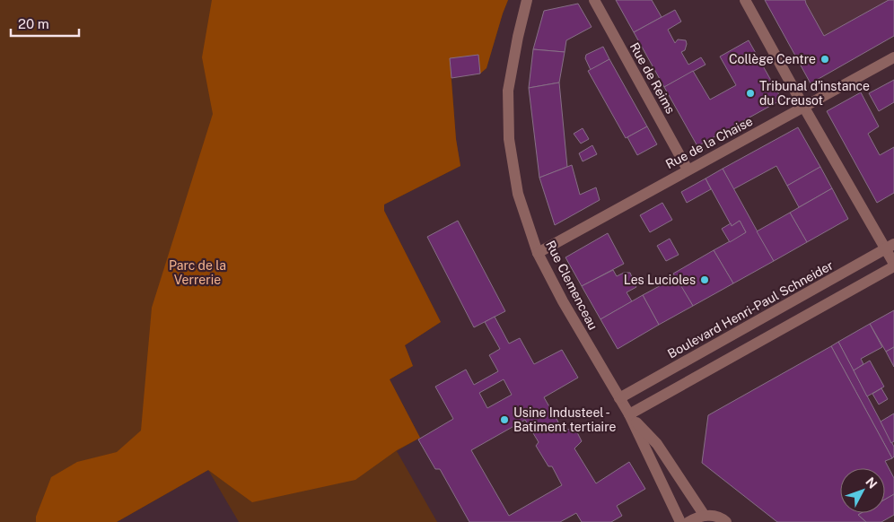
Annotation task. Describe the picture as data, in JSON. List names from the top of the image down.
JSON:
{
  "streets": {
    "street": [
      "Rue de Reims",
      "Rue de la Chaise",
      "Rue Clemenceau",
      "Boulevard Henri-Paul Schneider"
    ]
  },
  "crossings": [
    ["Rue de Reims", "Rue de la Chaise"],
    ["Rue de la Chaise", "Rue Clemenceau"],
    ["Rue Clemenceau", "Boulevard Henri-Paul Schneider"]
  ],
  "parks": ["Parc de la Verrerie"],
  "places": [
    "Collège Centre",
    "Tribunal d'instance du Creusot",
    "Les Lucioles",
    "Usine Industeel - Batiment tertiaire"
  ],
  "scale_bar": "20 m",
  "north": "top right"
}
